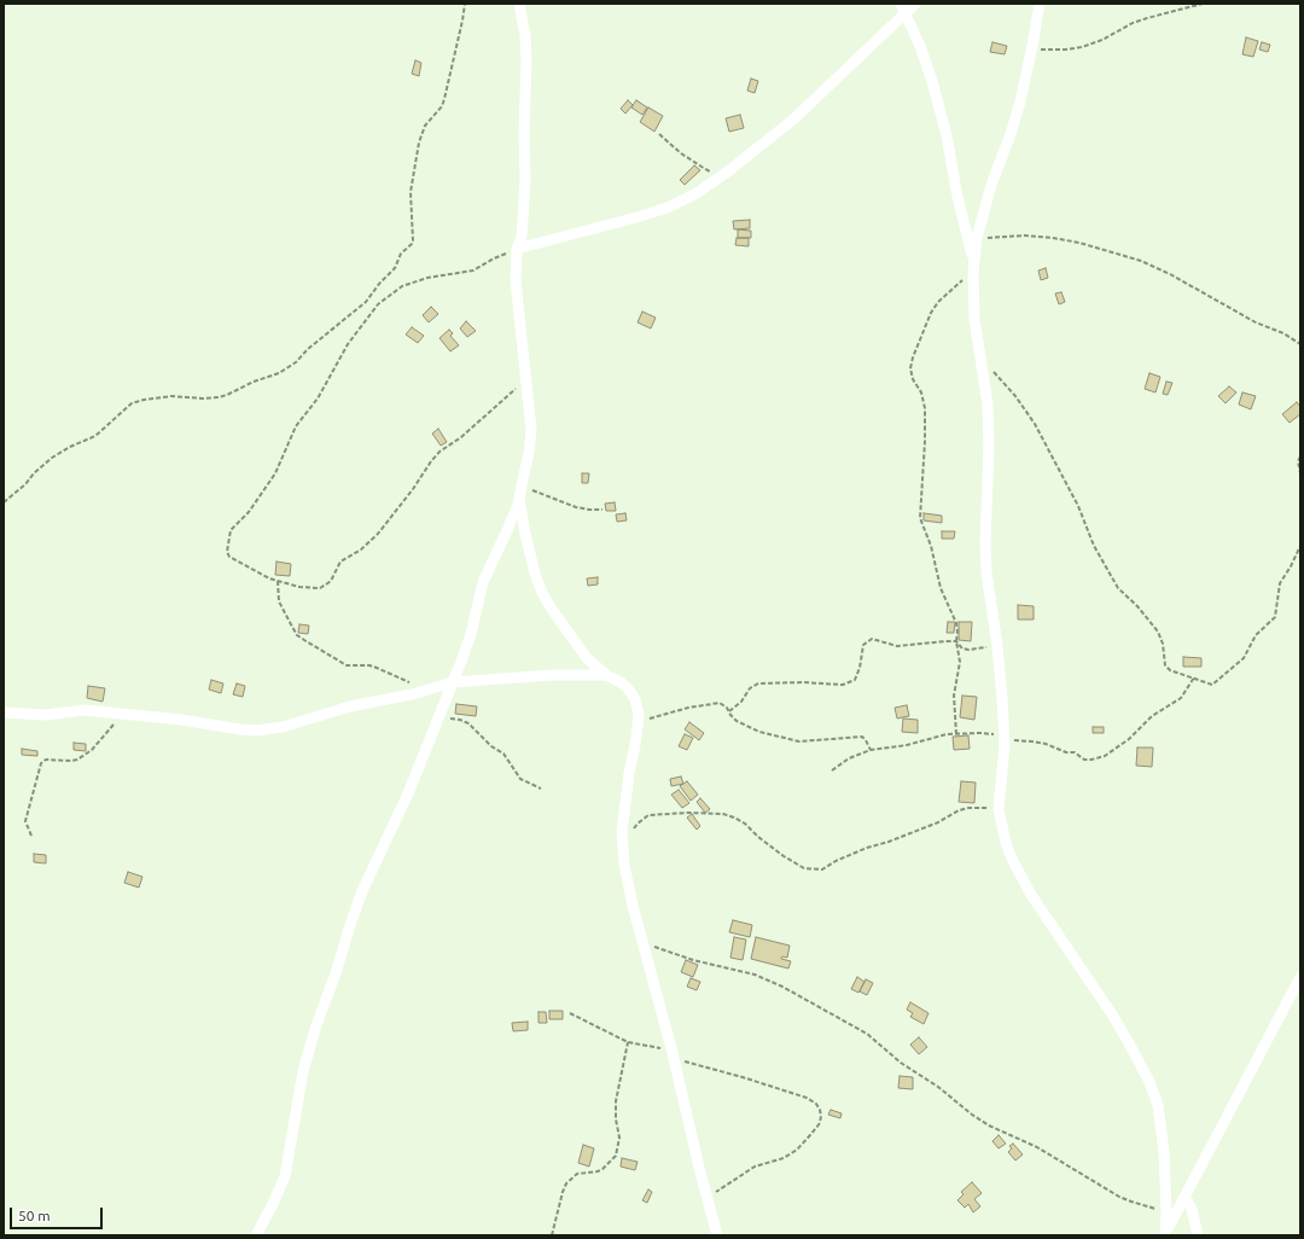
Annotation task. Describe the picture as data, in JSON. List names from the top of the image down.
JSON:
{
  "scale_bar": "50 m"
}
